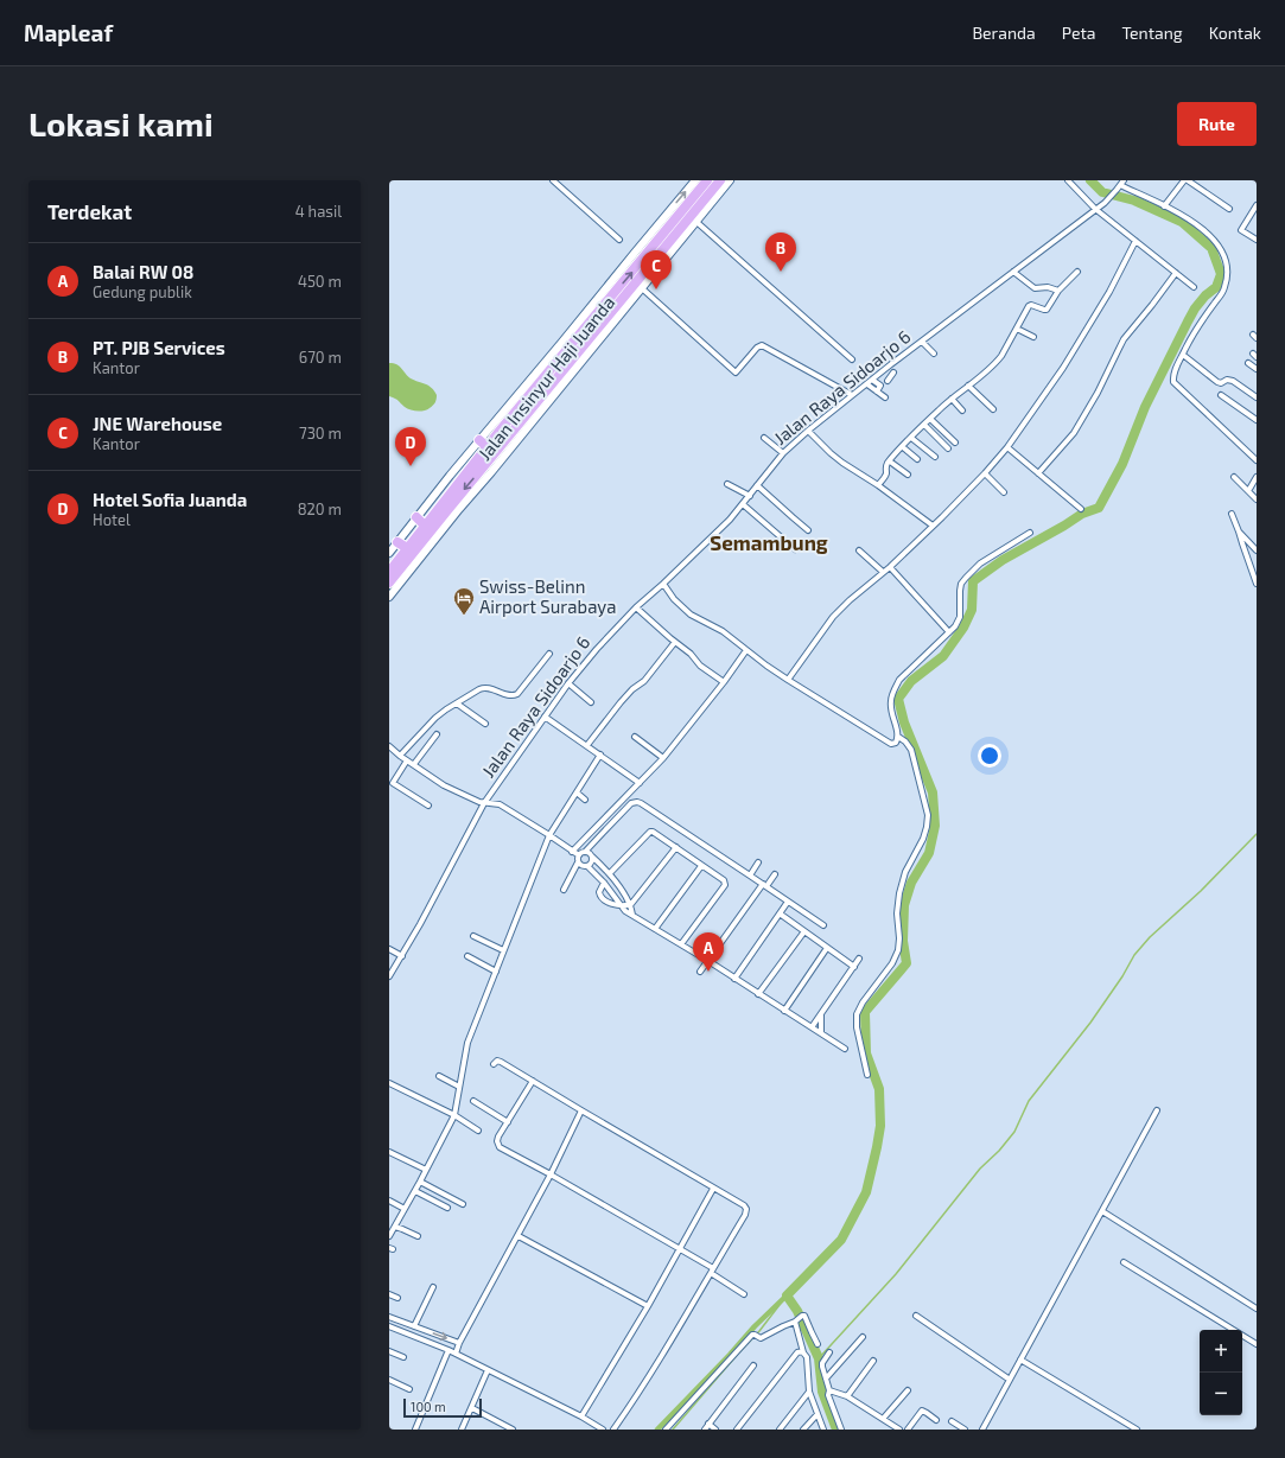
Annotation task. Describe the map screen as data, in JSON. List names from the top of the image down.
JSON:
{
  "streets": {
    "highway": ["Jalan Insinyur Haji Juanda"],
    "street": ["Jalan Raya Sidoarjo 6"]
  },
  "districts": ["Semambung"],
  "places": {
    "hotel": ["Swiss-Belinn Airport Surabaya"]
  },
  "scale_bar": "100 m",
  "page": {
    "header": "Mapleaf",
    "nav": [
      "Beranda",
      "Peta",
      "Tentang",
      "Kontak"
    ],
    "buttons": "Rute",
    "title": "Lokasi kami",
    "heading": ["Terdekat", "4 hasil"],
    "pins": [
      "B",
      "C",
      "D",
      "A"
    ],
    "list": [
      {
        "mark": "A",
        "name": "Balai RW 08",
        "note": "Gedung publik",
        "value": "450 m"
      },
      {
        "mark": "B",
        "name": "PT. PJB Services",
        "note": "Kantor",
        "value": "670 m"
      },
      {
        "mark": "C",
        "name": "JNE Warehouse",
        "note": "Kantor",
        "value": "730 m"
      },
      {
        "mark": "D",
        "name": "Hotel Sofia Juanda",
        "note": "Hotel",
        "value": "820 m"
      }
    ],
    "map_buttons": ["+", "−"],
    "scale": "100 m"
  }
}
